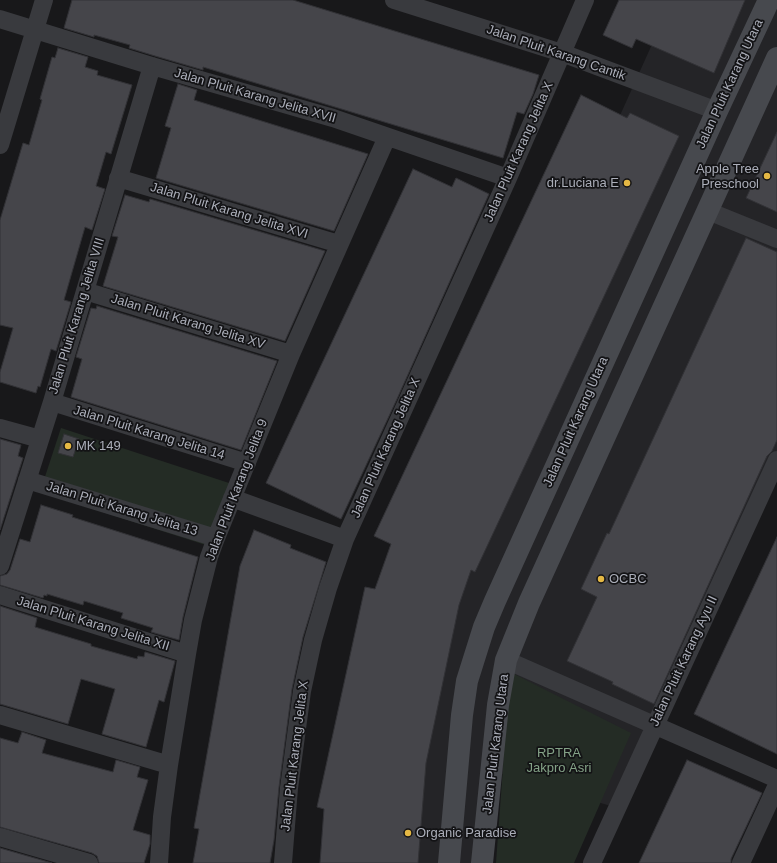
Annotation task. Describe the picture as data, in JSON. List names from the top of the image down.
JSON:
{
  "streets": {
    "street": [
      "Jalan Pluit Karang Cantik",
      "Jalan Pluit Karang Utara",
      "Jalan Pluit Karang Jelita XVII",
      "Jalan Pluit Karang Jelita X",
      "Jalan Pluit Karang Jelita XVI",
      "Jalan Pluit Karang Jelita VIII",
      "Jalan Pluit Karang Jelita XV",
      "Jalan Pluit Karang Jelita 14",
      "Jalan Pluit Karang Jelita 9",
      "Jalan Pluit Karang Jelita 13",
      "Jalan Pluit Karang Jelita XII",
      "Jalan Pluit Karang Ayu II"
    ]
  },
  "crossings": [
    ["Jalan Pluit Karang Cantik", "Jalan Pluit Karang Utara"],
    ["Jalan Pluit Karang Cantik", "Jalan Pluit Karang Jelita X"],
    ["Jalan Pluit Karang Jelita XVII", "Jalan Pluit Karang Jelita X"],
    ["Jalan Pluit Karang Jelita XVII", "Jalan Pluit Karang Jelita VIII"],
    ["Jalan Pluit Karang Jelita XVII", "Jalan Pluit Karang Jelita 9"],
    ["Jalan Pluit Karang Jelita XVI", "Jalan Pluit Karang Jelita VIII"],
    ["Jalan Pluit Karang Jelita XVI", "Jalan Pluit Karang Jelita 9"],
    ["Jalan Pluit Karang Jelita VIII", "Jalan Pluit Karang Jelita XV"],
    ["Jalan Pluit Karang Jelita VIII", "Jalan Pluit Karang Jelita 14"],
    ["Jalan Pluit Karang Jelita VIII", "Jalan Pluit Karang Jelita 13"],
    ["Jalan Pluit Karang Jelita XV", "Jalan Pluit Karang Jelita 9"],
    ["Jalan Pluit Karang Jelita 14", "Jalan Pluit Karang Jelita 9"],
    ["Jalan Pluit Karang Jelita 9", "Jalan Pluit Karang Jelita 13"],
    ["Jalan Pluit Karang Jelita 9", "Jalan Pluit Karang Jelita XII"]
  ],
  "parks": ["RPTRA Jakpro Asri"],
  "places": [
    "Apple Tree Preschool",
    "dr.Luciana E",
    "MK 149",
    "OCBC",
    "Organic Paradise"
  ]
}
